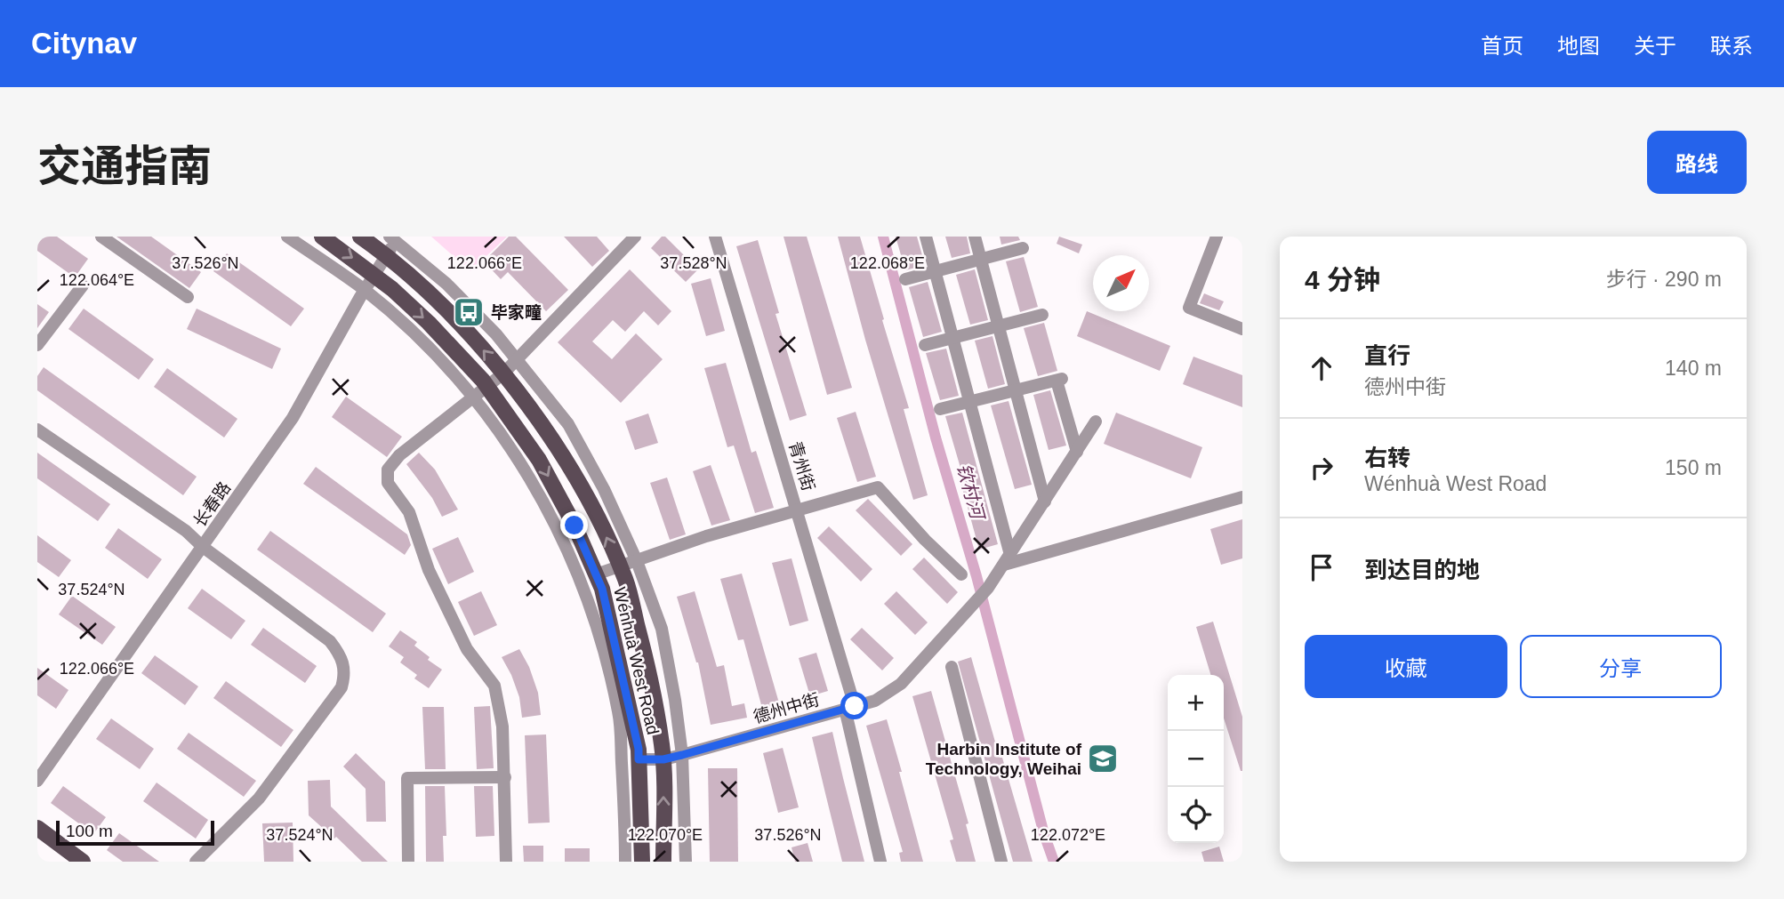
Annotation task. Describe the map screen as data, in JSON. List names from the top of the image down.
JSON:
{
  "streets": {
    "main road": ["Wénhuà West Road"],
    "street": ["青州街", "长春路", "德州中街"]
  },
  "crossings": [
    ["青州街", "德州中街"],
    ["长春路", "Wénhuà West Road"],
    ["Wénhuà West Road", "德州中街"]
  ],
  "water": ["钦村河"],
  "places": {
    "bus stop": ["毕家疃"],
    "school or university": ["Harbin Institute of Technology, Weihai"]
  },
  "scale_bar": "100 m",
  "north": "top right",
  "page": {
    "header": "Citynav",
    "nav": [
      "首页",
      "地图",
      "关于",
      "联系"
    ],
    "title": "交通指南",
    "buttons": [
      "路线",
      ["收藏", "分享"]
    ],
    "heading": ["4 分钟", "步行 · 290 m"],
    "list": [
      ["直行", "德州中街", "140 m"],
      ["右转", "Wénhuà West Road", "150 m"],
      "到达目的地"
    ],
    "map_buttons": ["+", "−"],
    "scale": "100 m"
  },
  "coordinates": [
    "122.066°E",
    "122.068°E",
    "37.526°N",
    "37.528°N",
    "122.064°E",
    "37.524°N",
    "122.070°E",
    "122.072°E"
  ]
}
